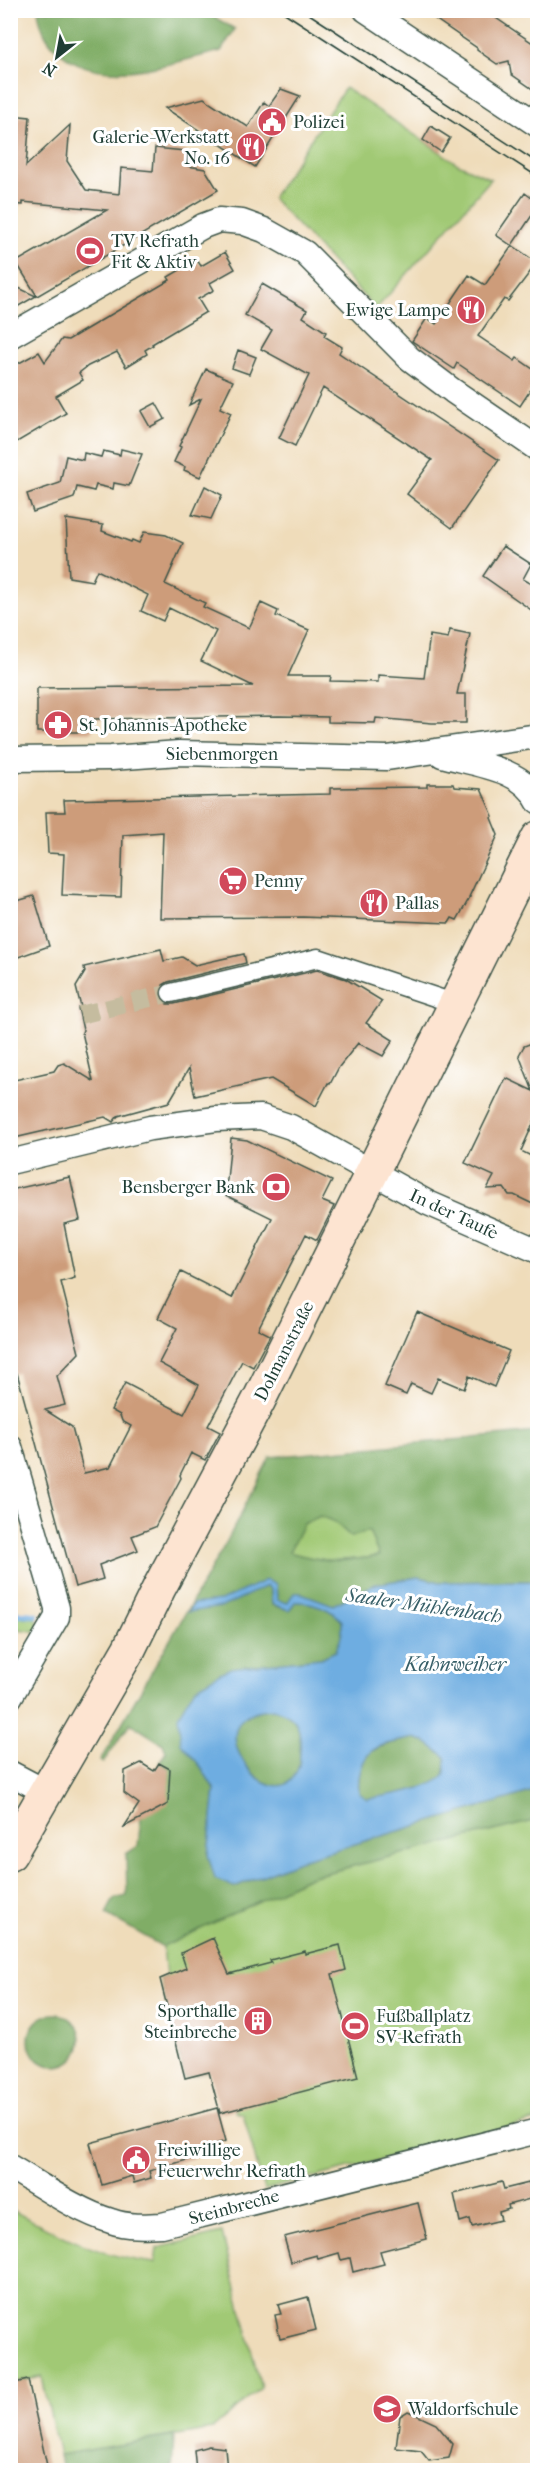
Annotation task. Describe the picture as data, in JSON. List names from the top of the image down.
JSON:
{
  "streets": {
    "main road": ["Dolmanstraße"],
    "street": ["Siebenmorgen", "In der Taufe", "Steinbreche"]
  },
  "crossings": [
    ["In der Taufe", "Dolmanstraße"]
  ],
  "water": ["Saaler Mühlenbach", "Kahnweiher"],
  "places": {
    "public building": ["Polizei", "Freiwillige Feuerwehr Refrath"],
    "restaurant": ["Galerie-Werkstatt No. 16", "Ewige Lampe", "Pallas"],
    "sports": ["TV Refrath Fit & Aktiv", "Fußballplatz SV-Refrath"],
    "pharmacy": ["St. Johannis-Apotheke"],
    "supermarket": ["Penny"],
    "bank": ["Bensberger Bank"],
    "building": ["Sporthalle Steinbreche"],
    "school or university": ["Waldorfschule"]
  },
  "north": "bottom left"
}
